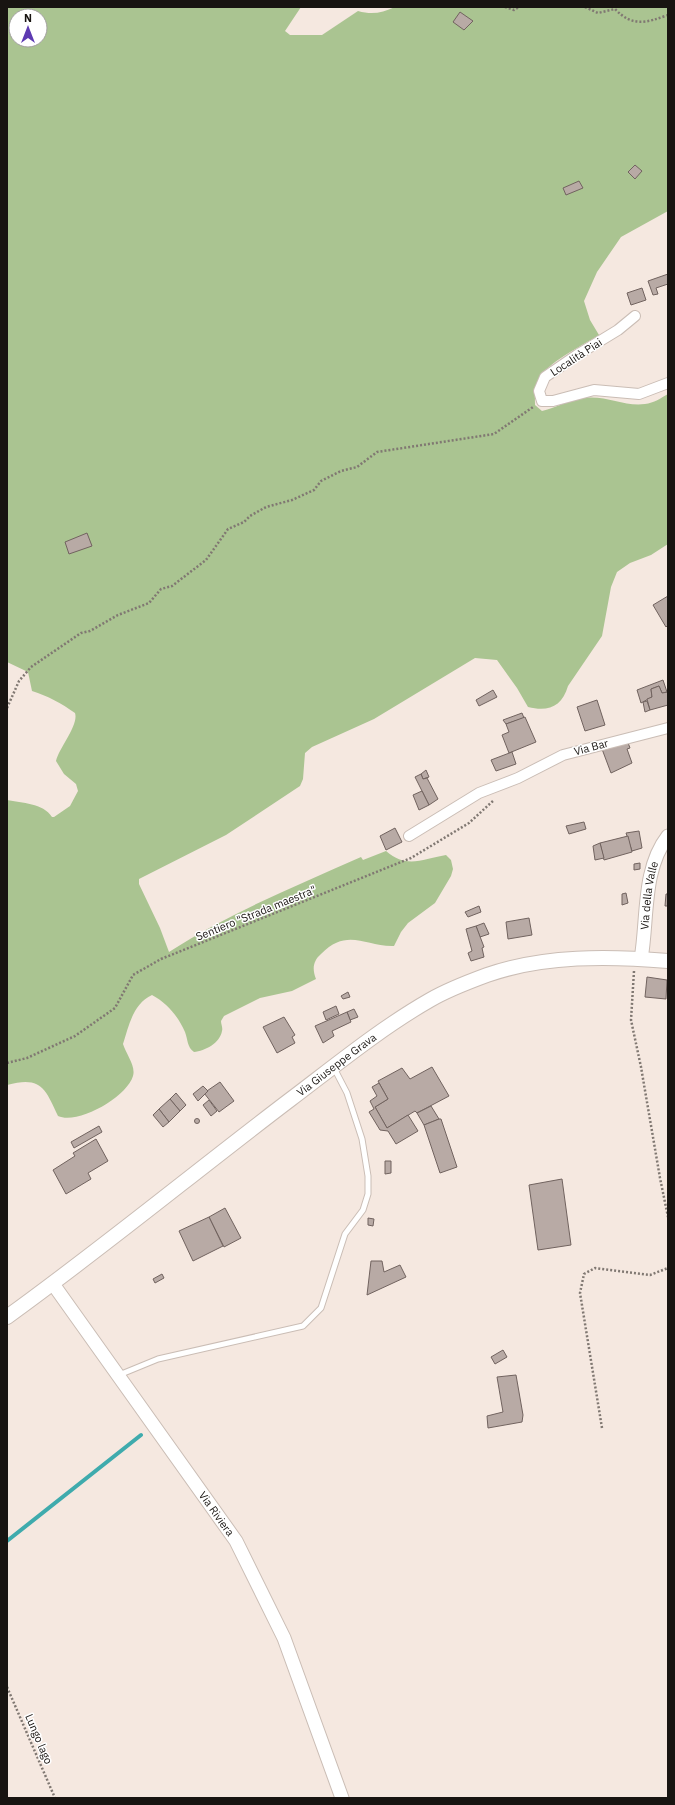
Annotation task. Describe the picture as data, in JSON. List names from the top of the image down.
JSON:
{
  "streets": {
    "main road": ["Via Giuseppe Grava"],
    "street": [
      "Località Piai",
      "Via Bar",
      "Via della Valle",
      "Via Riviera"
    ],
    "path": ["Sentiero \"Strada maestra\"", "Lungo lago"]
  },
  "crossings": [
    ["Via della Valle", "Via Giuseppe Grava"],
    ["Via Giuseppe Grava", "Via Riviera"]
  ],
  "north": "top"
}
